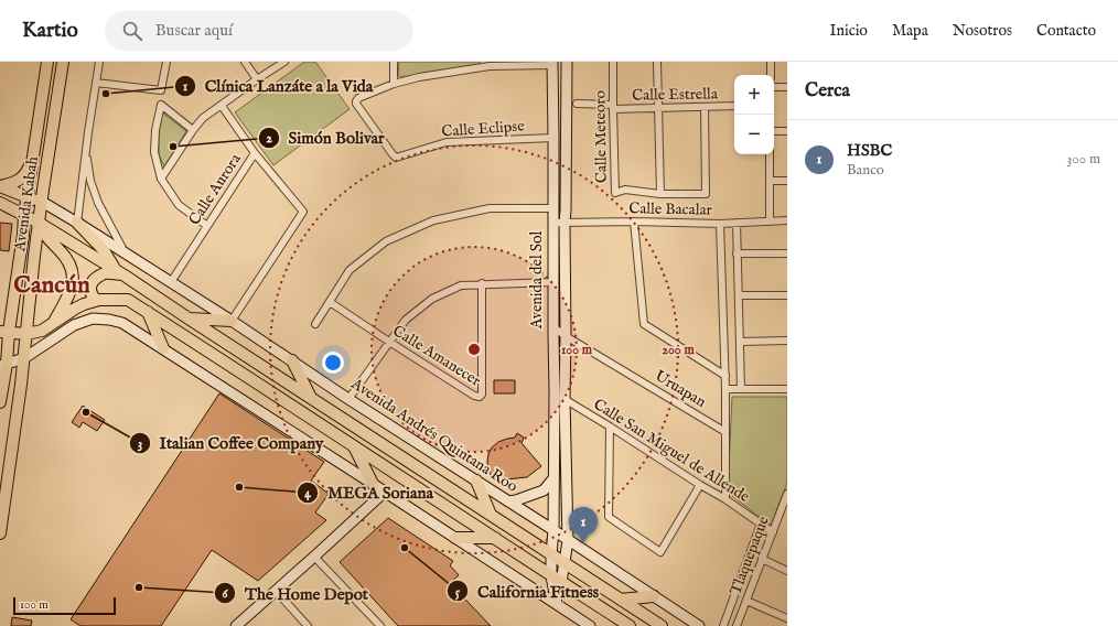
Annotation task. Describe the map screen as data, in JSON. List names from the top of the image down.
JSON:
{
  "streets": {
    "main road": ["Avenida Kabah"],
    "street": [
      "Calle Estrella",
      "Calle Eclipse",
      "Calle Meteoro",
      "Calle Aurora",
      "Calle Bacalar",
      "Avenida del Sol",
      "Calle Amanecer",
      "Uruapan",
      "Avenida Andrés Quintana Roo",
      "Calle San Miguel de Allende",
      "Tlaquepaque"
    ]
  },
  "crossings": [
    ["Calle Estrella", "Calle Meteoro"],
    ["Calle Eclipse", "Avenida del Sol"],
    ["Calle Aurora", "Avenida Andrés Quintana Roo"],
    ["Avenida Kabah", "Avenida Andrés Quintana Roo"],
    ["Calle Bacalar", "Avenida del Sol"],
    ["Avenida del Sol", "Uruapan"],
    ["Avenida del Sol", "Avenida Andrés Quintana Roo"],
    ["Avenida del Sol", "Calle San Miguel de Allende"],
    ["Calle San Miguel de Allende", "Tlaquepaque"]
  ],
  "districts": ["Cancún"],
  "places": [
    "Clínica Lanzáte a la Vida",
    "Simón Bolivar",
    "Italian Coffee Company",
    "MEGA Soriana",
    "California Fitness",
    "The Home Depot"
  ],
  "scale_bar": "100 m",
  "page": {
    "header": "Kartio",
    "search": "Buscar aquí",
    "nav": [
      "Inicio",
      "Mapa",
      "Nosotros",
      "Contacto"
    ],
    "heading": "Cerca",
    "map_buttons": ["+", "−"],
    "list": [
      {
        "mark": "1",
        "name": "HSBC",
        "note": "Banco",
        "value": "300 m"
      }
    ],
    "pins": "1",
    "scale": "100 m"
  },
  "rings": ["100 m", "200 m"]
}
